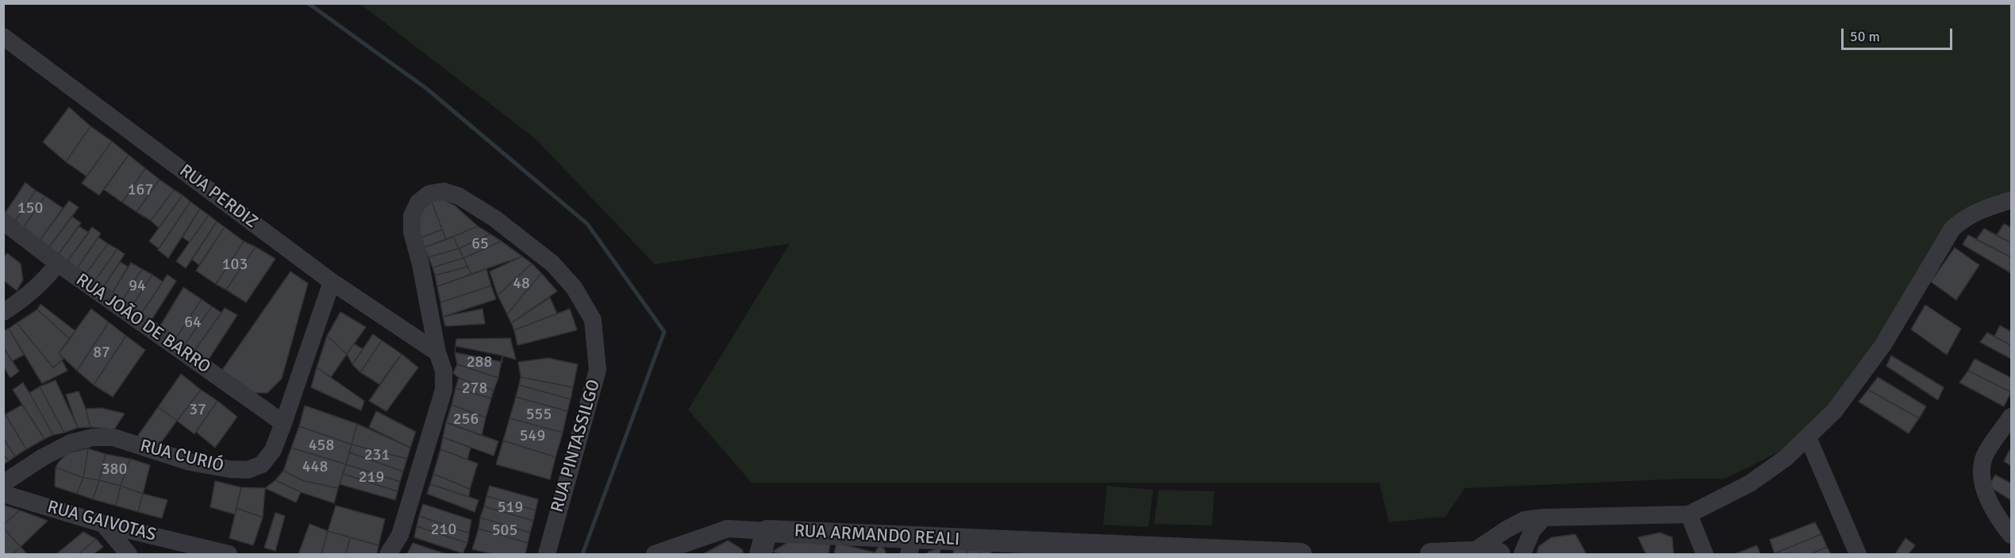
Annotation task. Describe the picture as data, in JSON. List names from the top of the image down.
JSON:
{
  "streets": {
    "street": [
      "RUA PERDIZ",
      "RUA JOÃO DE BARRO",
      "RUA PINTASSILGO",
      "RUA CURIÓ",
      "RUA GAIVOTAS",
      "RUA ARMANDO REALI"
    ]
  },
  "crossings": [
    ["RUA PERDIZ", "RUA PINTASSILGO"],
    ["RUA PERDIZ", "RUA CURIÓ"],
    ["RUA JOÃO DE BARRO", "RUA CURIÓ"]
  ],
  "house_numbers": [
    "167",
    "150",
    "65",
    "103",
    "48",
    "94",
    "64",
    "87",
    "288",
    "278",
    "37",
    "555",
    "256",
    "549",
    "458",
    "231",
    "448",
    "380",
    "219",
    "519",
    "210",
    "505"
  ],
  "scale_bar": "50 m"
}
